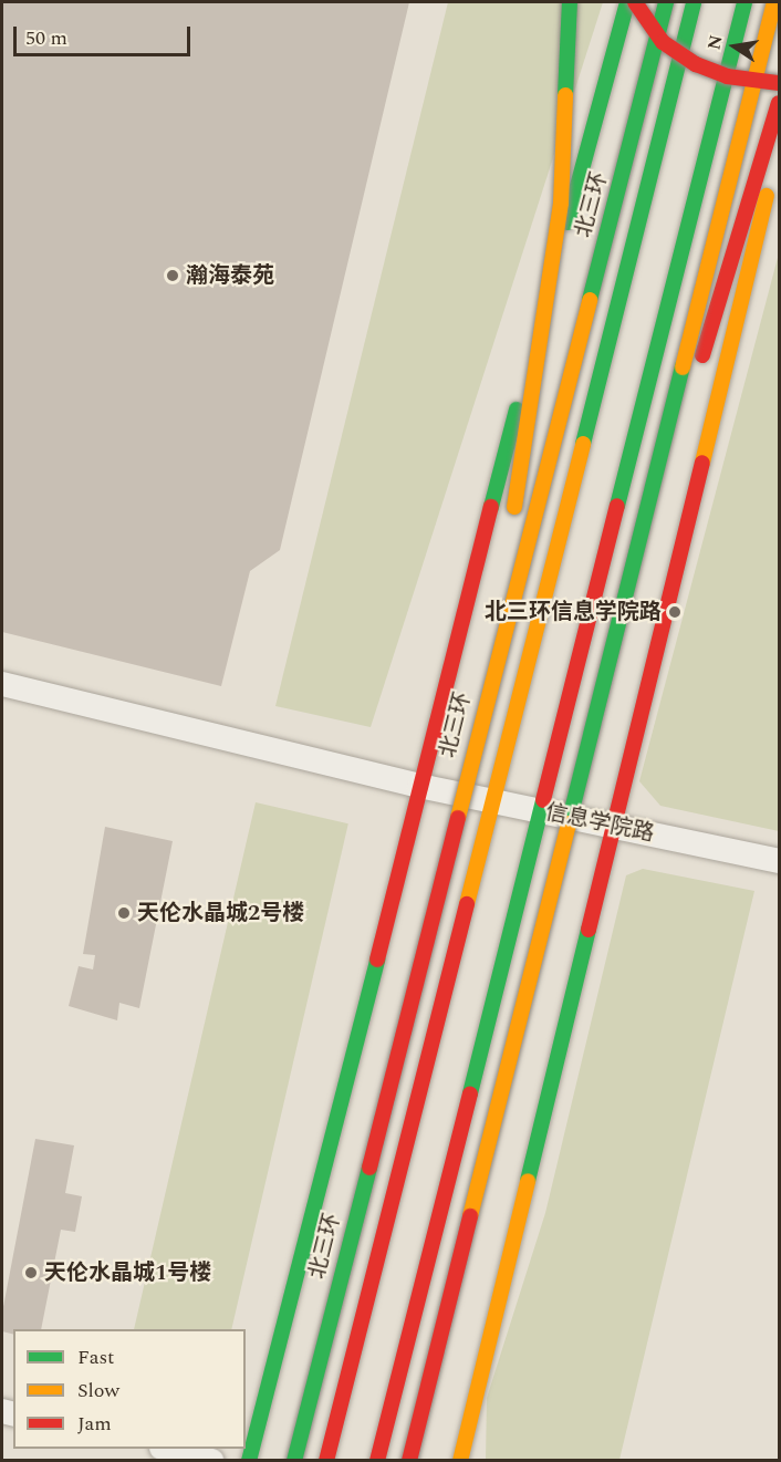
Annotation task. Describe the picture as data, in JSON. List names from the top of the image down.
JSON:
{
  "streets": {
    "main road": ["北三环"],
    "street": ["信息学院路"]
  },
  "places": [
    "瀚海泰苑",
    "北三环信息学院路",
    "天伦水晶城2号楼",
    "天伦水晶城1号楼"
  ],
  "legend": ["Fast", "Slow", "Jam"],
  "scale_bar": "50 m",
  "north": "left"
}
